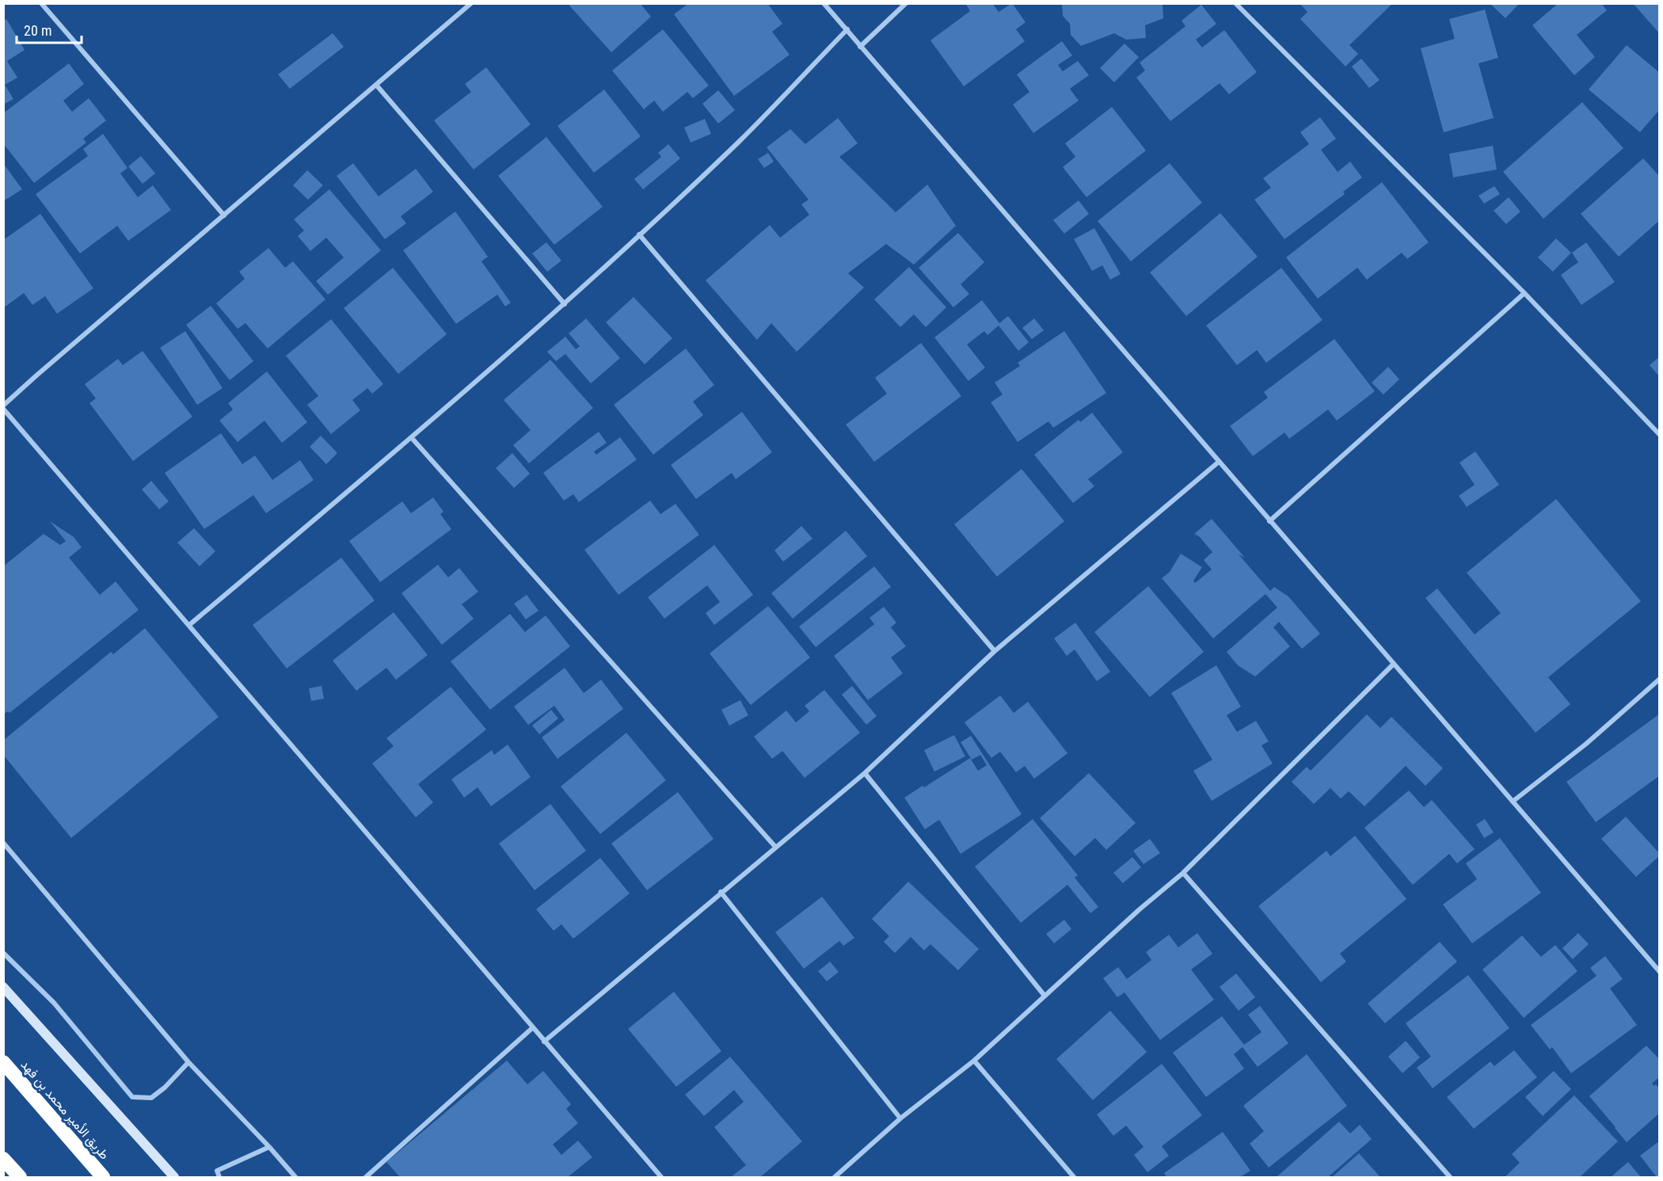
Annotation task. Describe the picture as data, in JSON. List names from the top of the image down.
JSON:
{
  "streets": {
    "highway": ["طريق الأمير محمد بن فهد"]
  },
  "scale_bar": "20 m"
}
